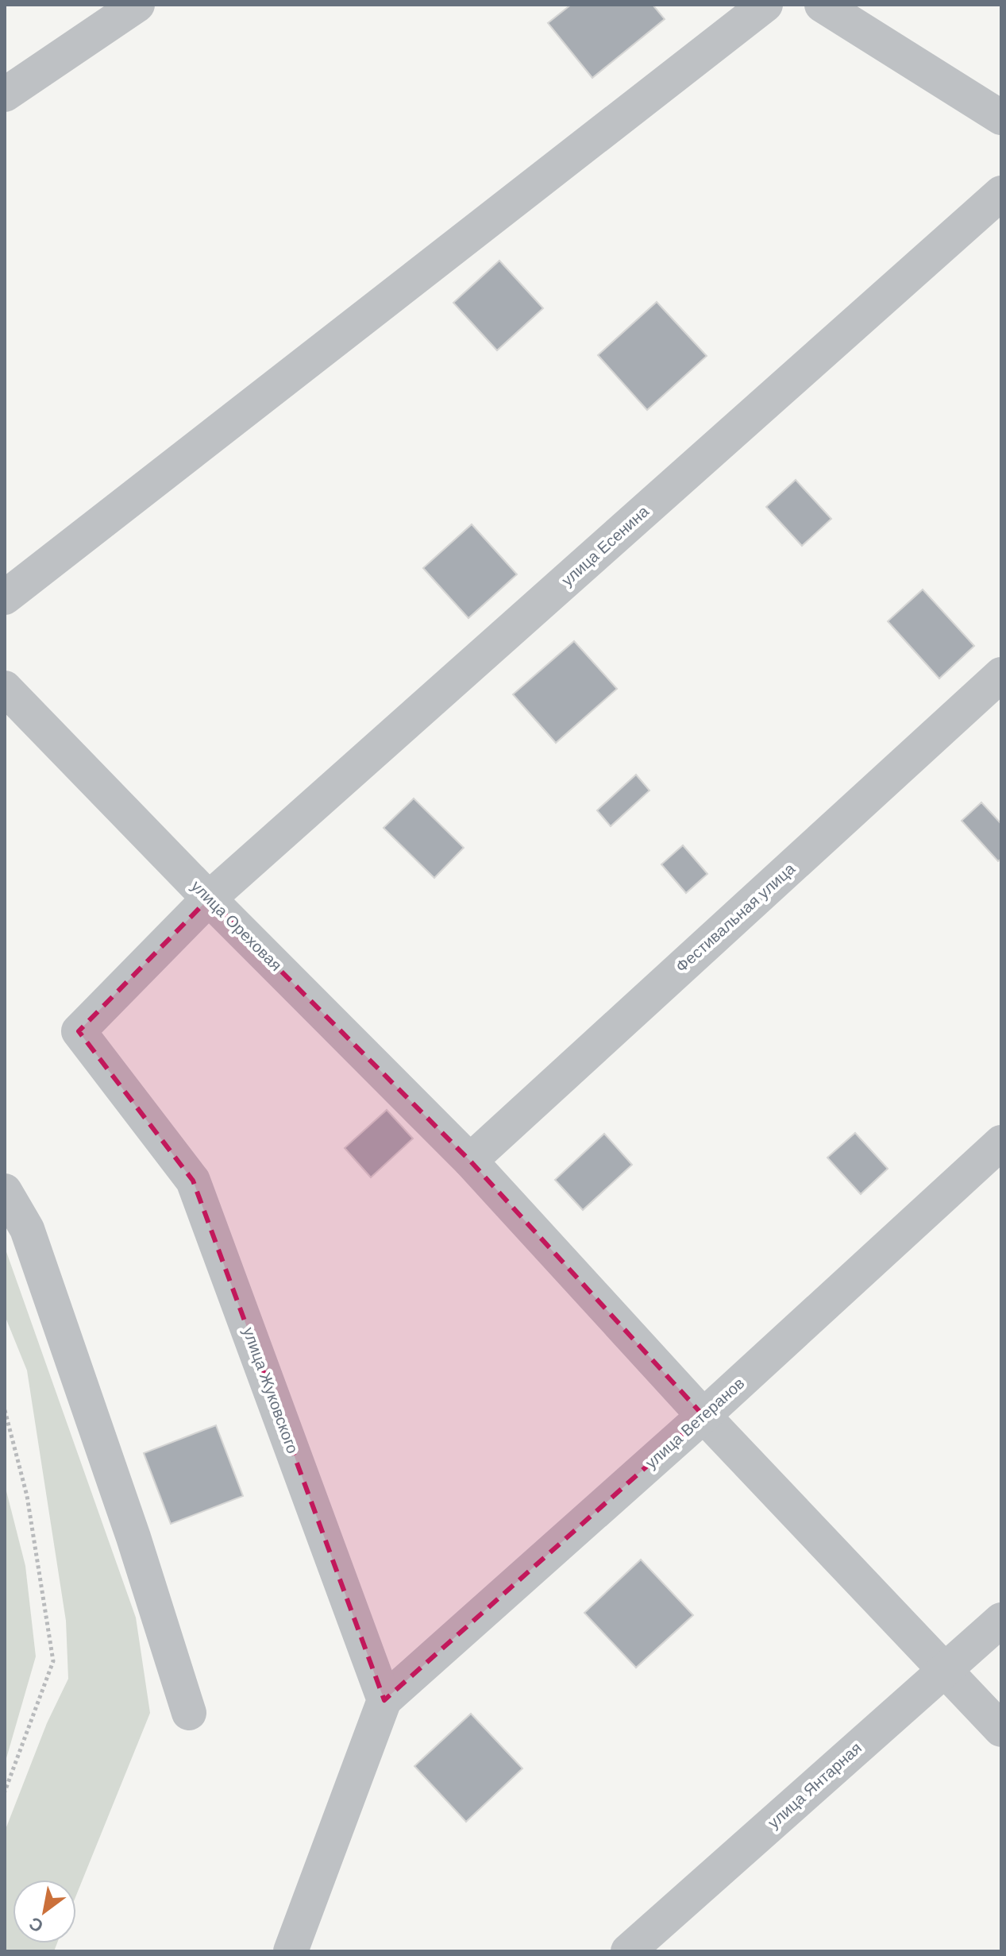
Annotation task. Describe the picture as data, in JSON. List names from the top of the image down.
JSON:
{
  "streets": {
    "street": [
      "улица Есенина",
      "Фестивальная улица",
      "улица Ореховая",
      "улица Жуковского",
      "улица Ветеранов",
      "улица Янтарная"
    ]
  },
  "crossings": [
    ["улица Есенина", "улица Ореховая"],
    ["улица Есенина", "улица Жуковского"],
    ["Фестивальная улица", "улица Ореховая"],
    ["улица Ореховая", "улица Жуковского"],
    ["улица Ореховая", "улица Ветеранов"],
    ["улица Ореховая", "улица Янтарная"],
    ["улица Жуковского", "улица Ветеранов"]
  ],
  "north": "bottom left"
}
